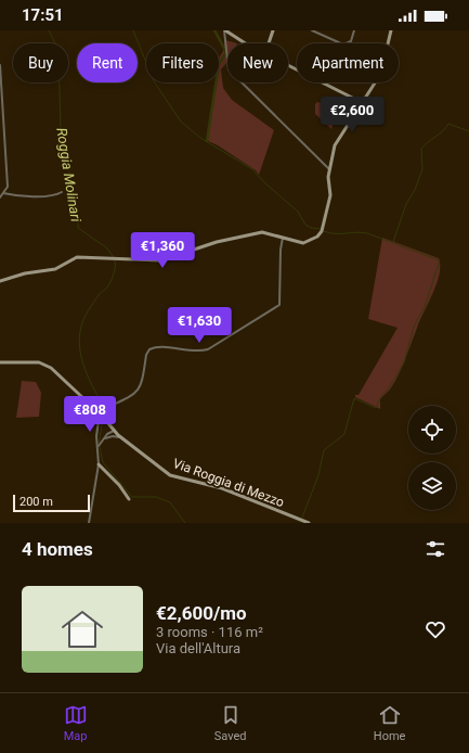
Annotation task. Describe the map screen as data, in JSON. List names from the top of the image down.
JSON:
{
  "streets": {
    "street": ["Via Roggia di Mezzo"]
  },
  "water": ["Roggia Molinari"],
  "scale_bar": "200 m",
  "page": {
    "status": "17:51",
    "chip": [
      "Buy",
      "Rent",
      "Filters",
      "New",
      "Apartment"
    ],
    "price": [
      "€2,600",
      "€1,360",
      "€1,630",
      "€808"
    ],
    "scale": "200 m",
    "heading": "4 homes",
    "list": [
      {
        "name": "€2,600/mo",
        "note": "3 rooms · 116 m² · Via dell'Altura"
      }
    ],
    "tabs": ["Map", "Saved", "Home"]
  }
}
